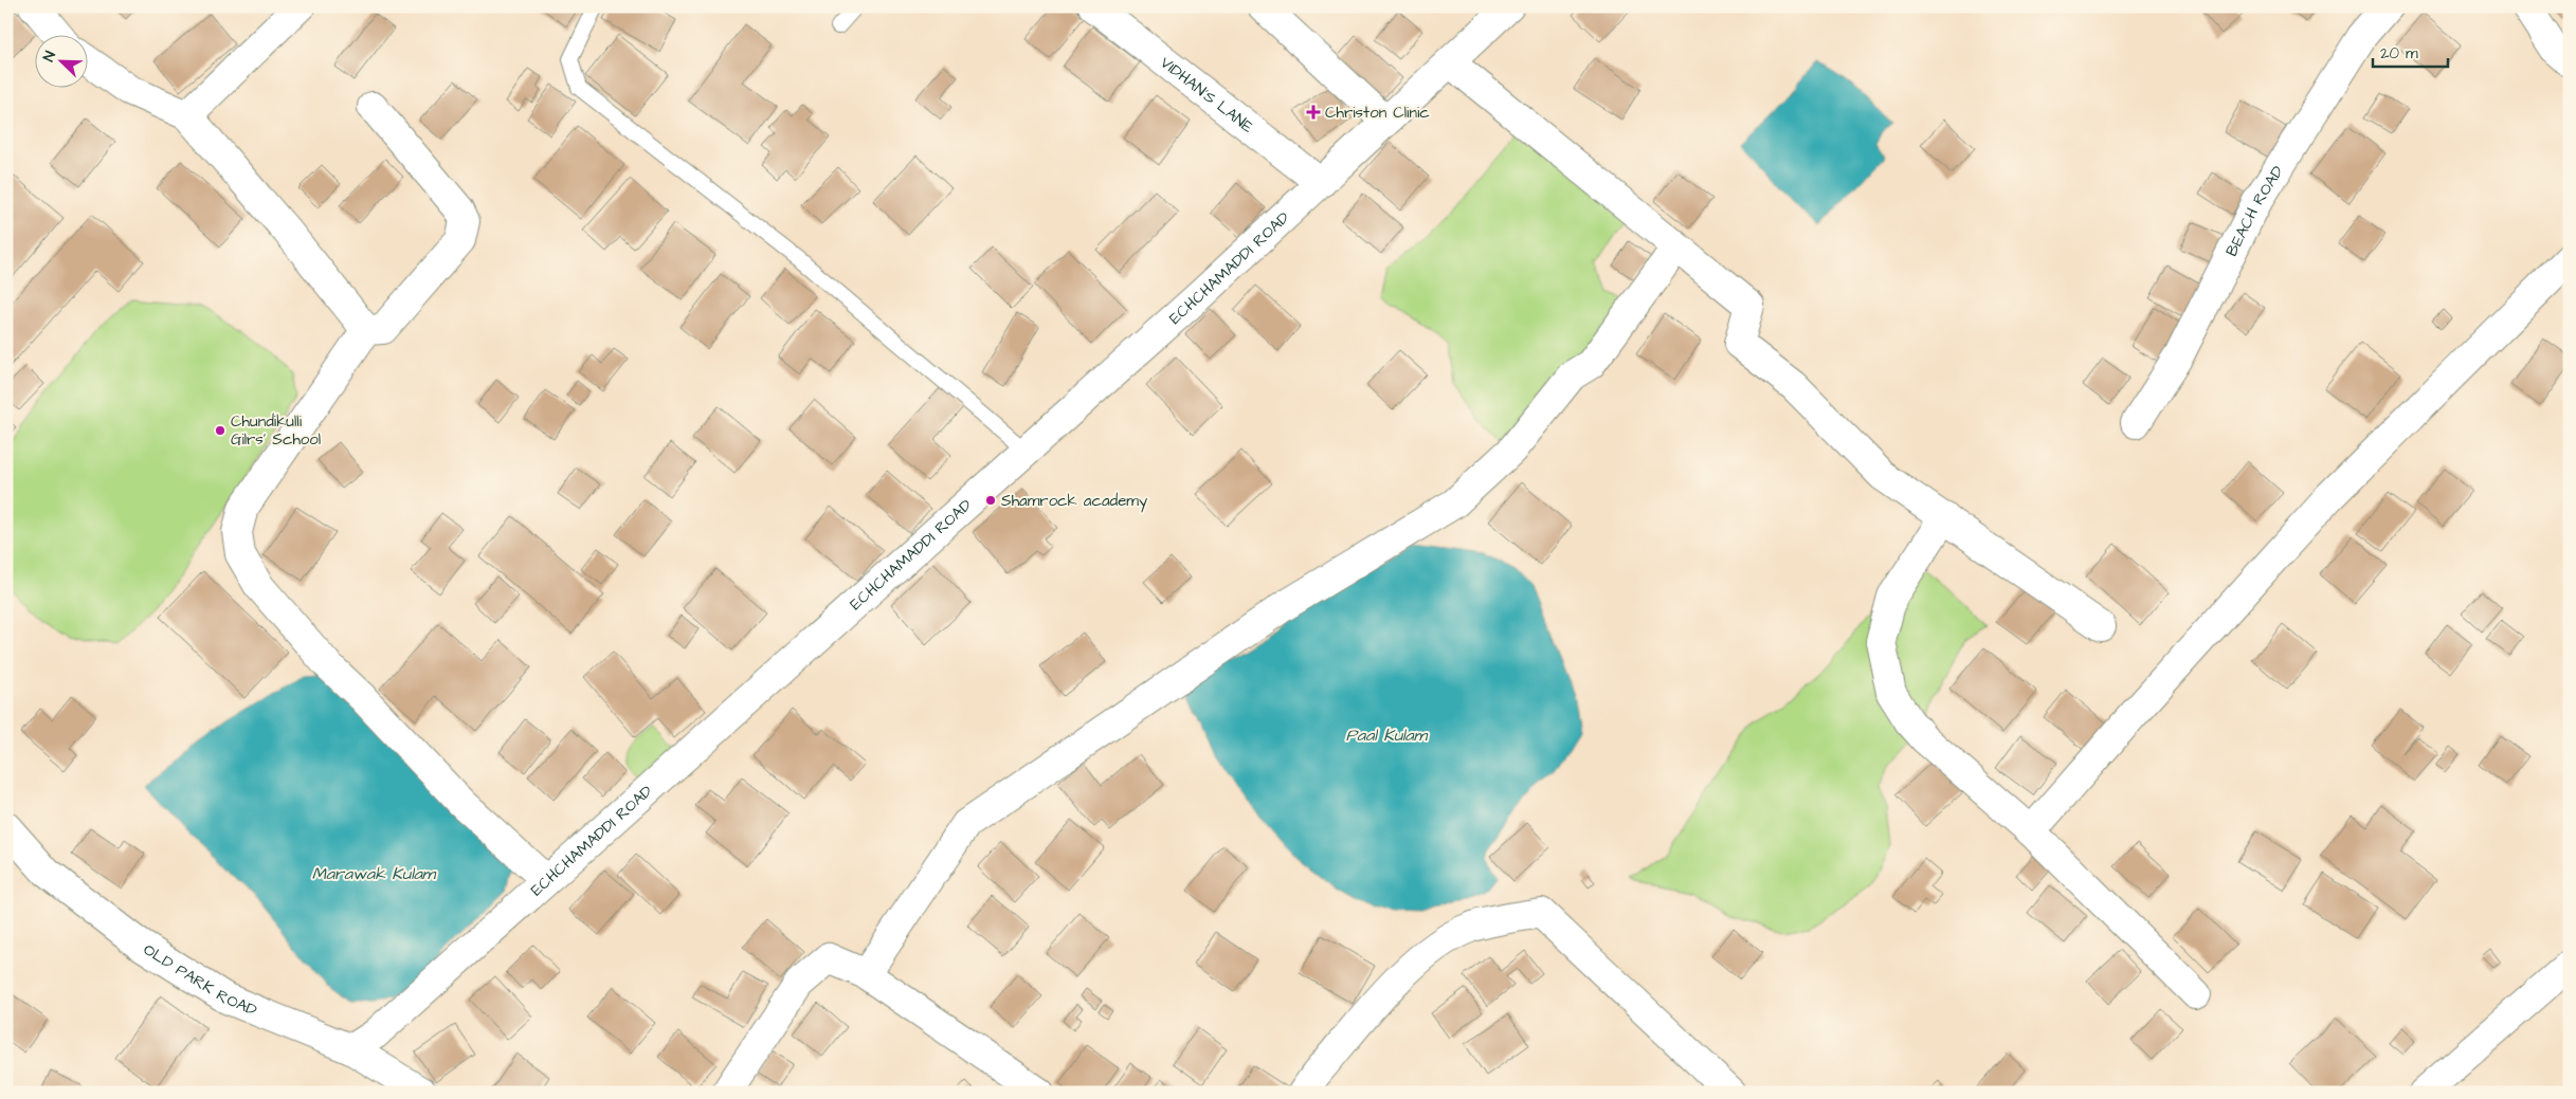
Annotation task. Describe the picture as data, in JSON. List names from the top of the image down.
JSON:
{
  "streets": {
    "street": [
      "VIDHAN'S LANE",
      "BEACH ROAD",
      "ECHCHAMADDI ROAD",
      "OLD PARK ROAD"
    ]
  },
  "crossings": [
    ["VIDHAN'S LANE", "ECHCHAMADDI ROAD"],
    ["ECHCHAMADDI ROAD", "OLD PARK ROAD"]
  ],
  "water": ["Paal Kulam", "Marawak Kulam"],
  "places": {
    "health": ["Christon Clinic"],
    "other": ["Chundikulli Gilrs' School", "Shamrock academy"]
  },
  "scale_bar": "20 m",
  "north": "top left"
}
